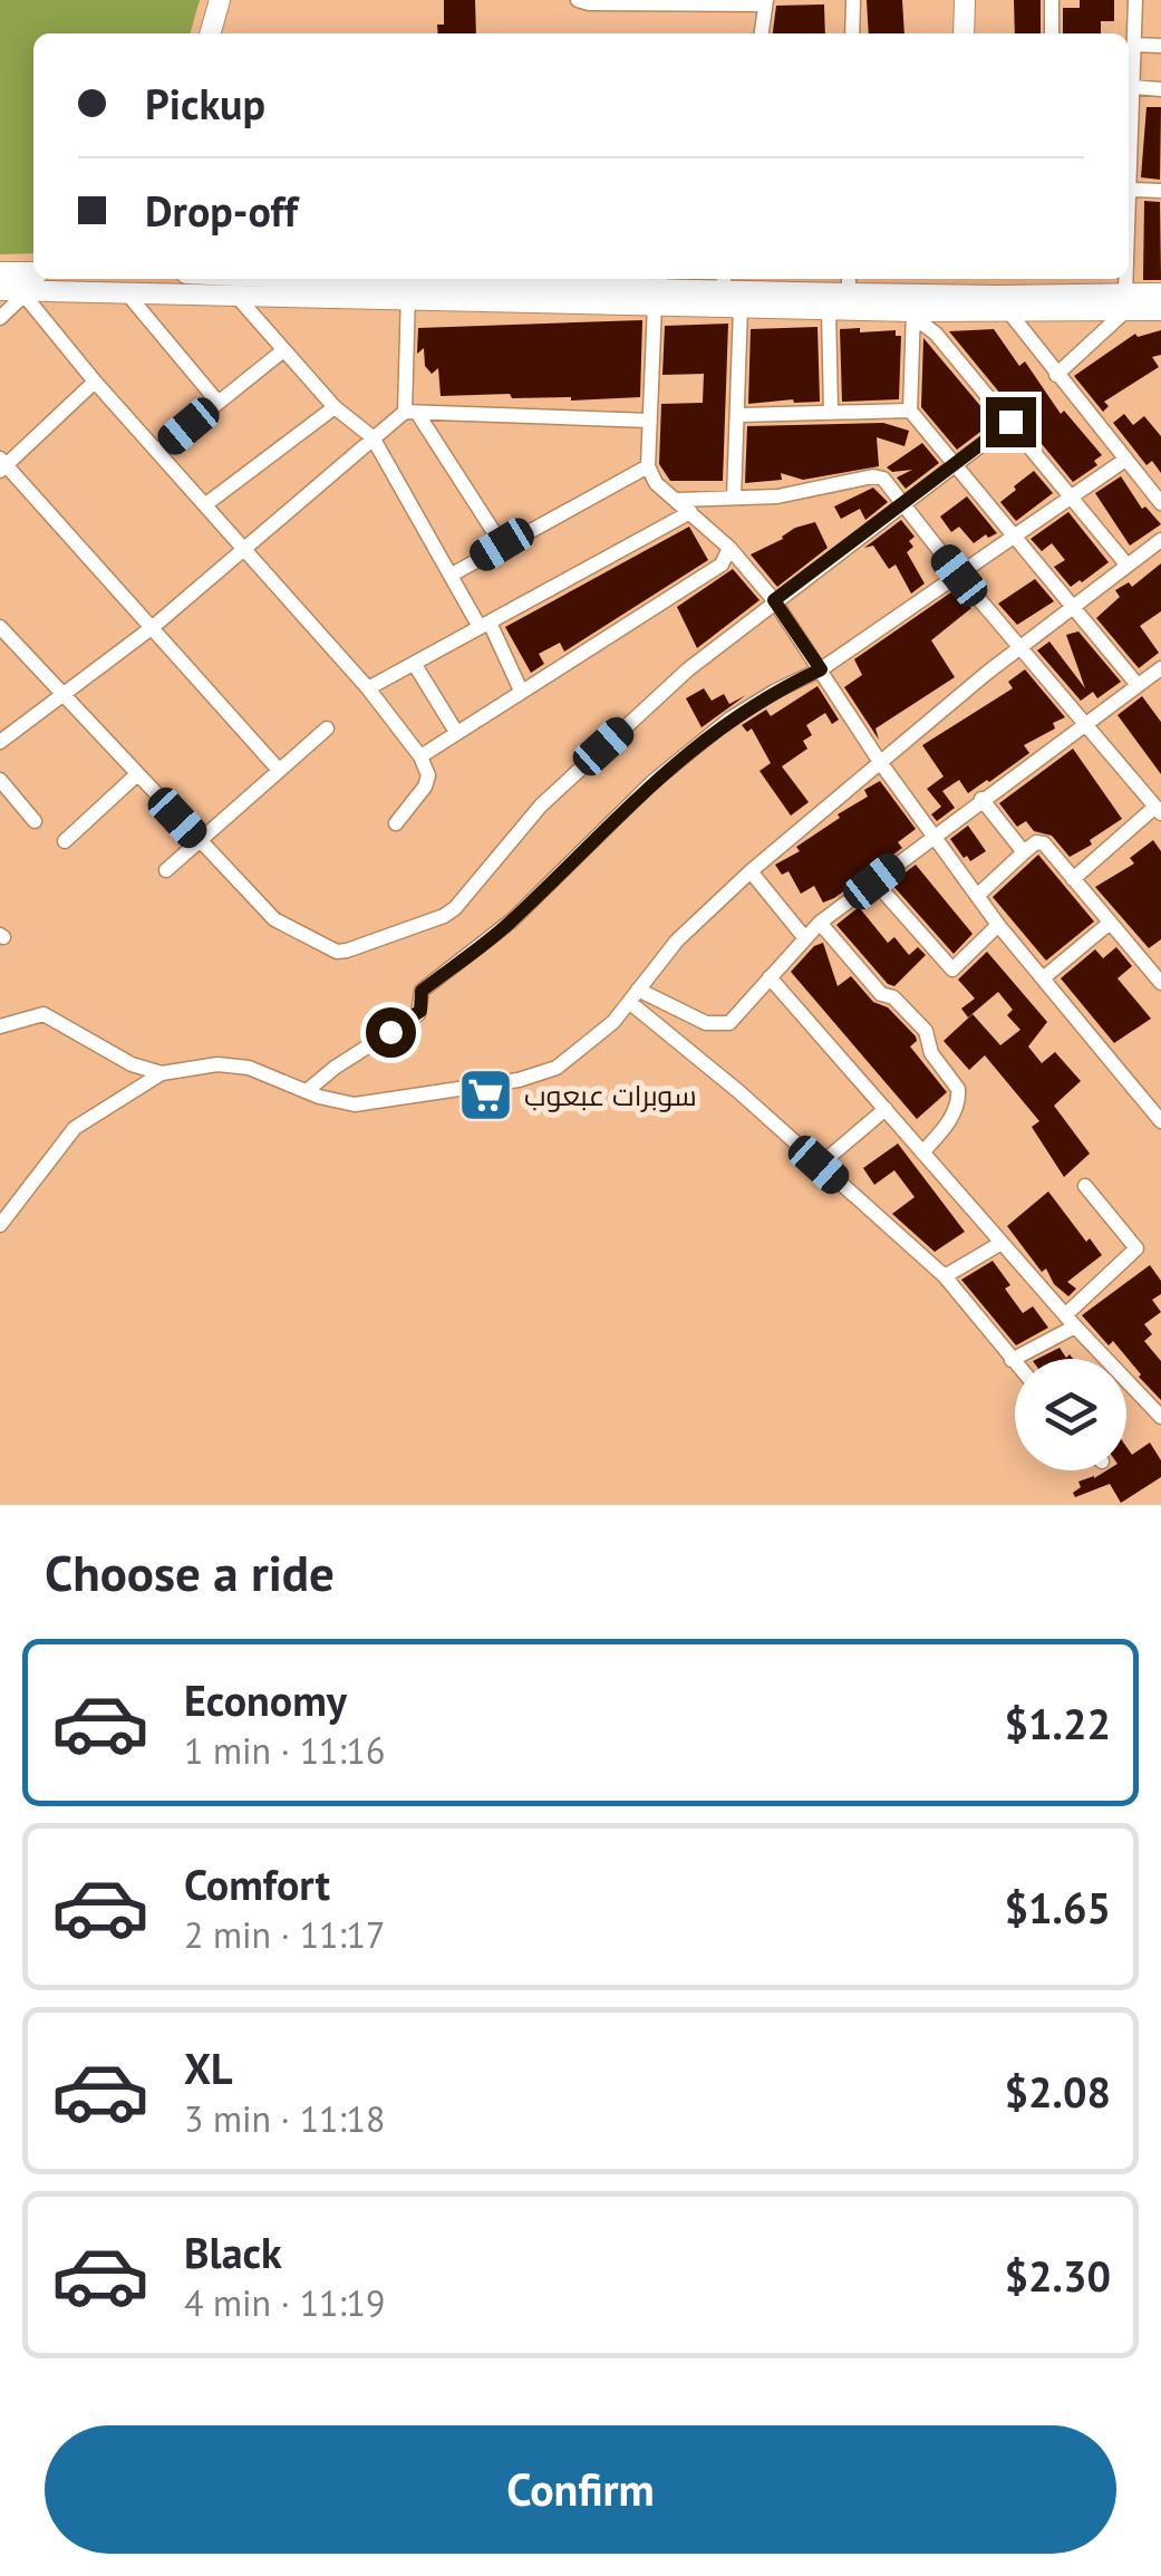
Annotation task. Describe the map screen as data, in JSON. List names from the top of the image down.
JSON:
{
  "places": {
    "supermarket": ["سوبرات عبعوب"]
  },
  "page": {
    "banner": ["Pickup", "Drop-off"],
    "heading": "Choose a ride",
    "list": [
      {
        "name": "Economy",
        "note": "1 min · 11:16",
        "value": "$1.22"
      },
      {
        "name": "Comfort",
        "note": "2 min · 11:17",
        "value": "$1.65"
      },
      {
        "name": "XL",
        "note": "3 min · 11:18",
        "value": "$2.08"
      },
      {
        "name": "Black",
        "note": "4 min · 11:19",
        "value": "$2.30"
      }
    ],
    "buttons": "Confirm"
  }
}
